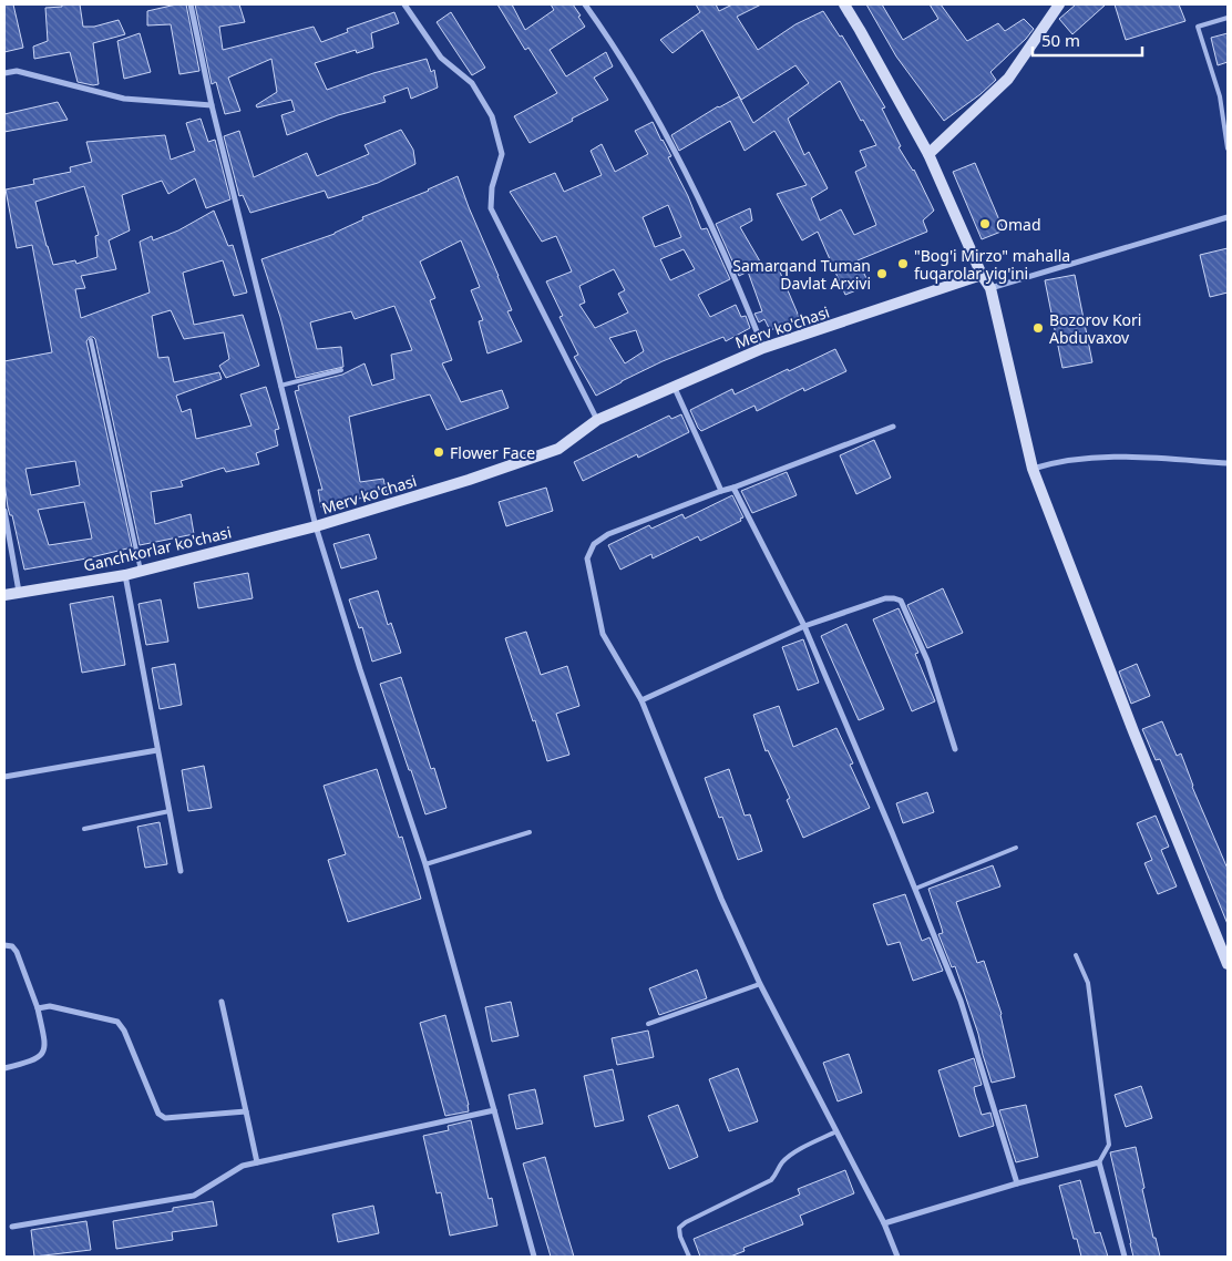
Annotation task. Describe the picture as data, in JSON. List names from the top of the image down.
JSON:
{
  "streets": {
    "street": ["Merv ko'chasi", "Ganchkorlar ko'chasi"]
  },
  "crossings": [
    ["Merv ko'chasi", "Ganchkorlar ko'chasi"]
  ],
  "places": [
    "Omad",
    "\"Bog'i Mirzo\" mahalla fuqarolar yig'ini",
    "Samarqand Tuman Davlat Arxivi",
    "Bozorov Kori Abduvaxov",
    "Flower Face"
  ],
  "scale_bar": "50 m"
}
